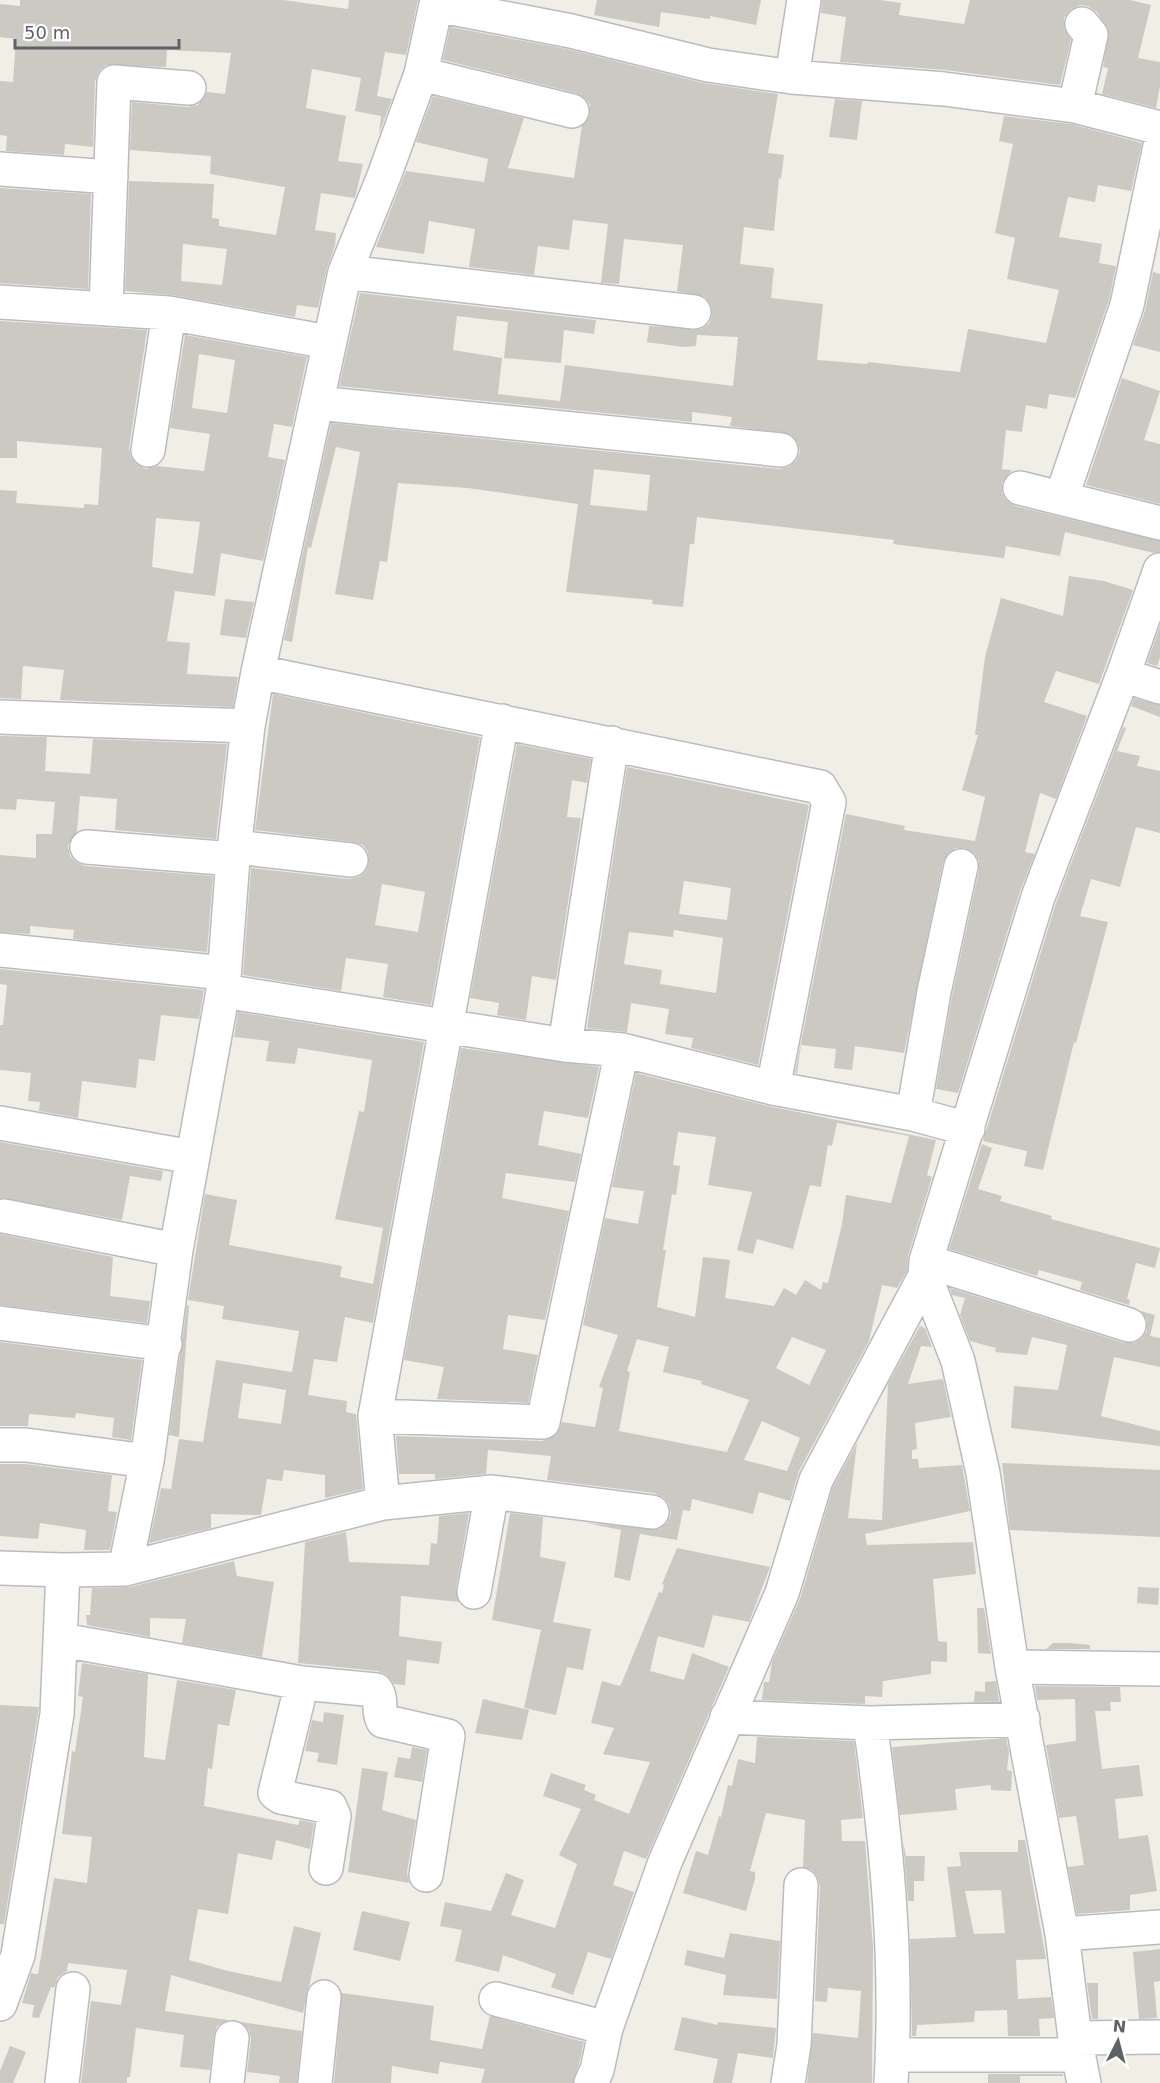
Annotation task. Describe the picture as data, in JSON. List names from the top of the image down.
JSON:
{
  "scale_bar": "50 m",
  "north": "top"
}
